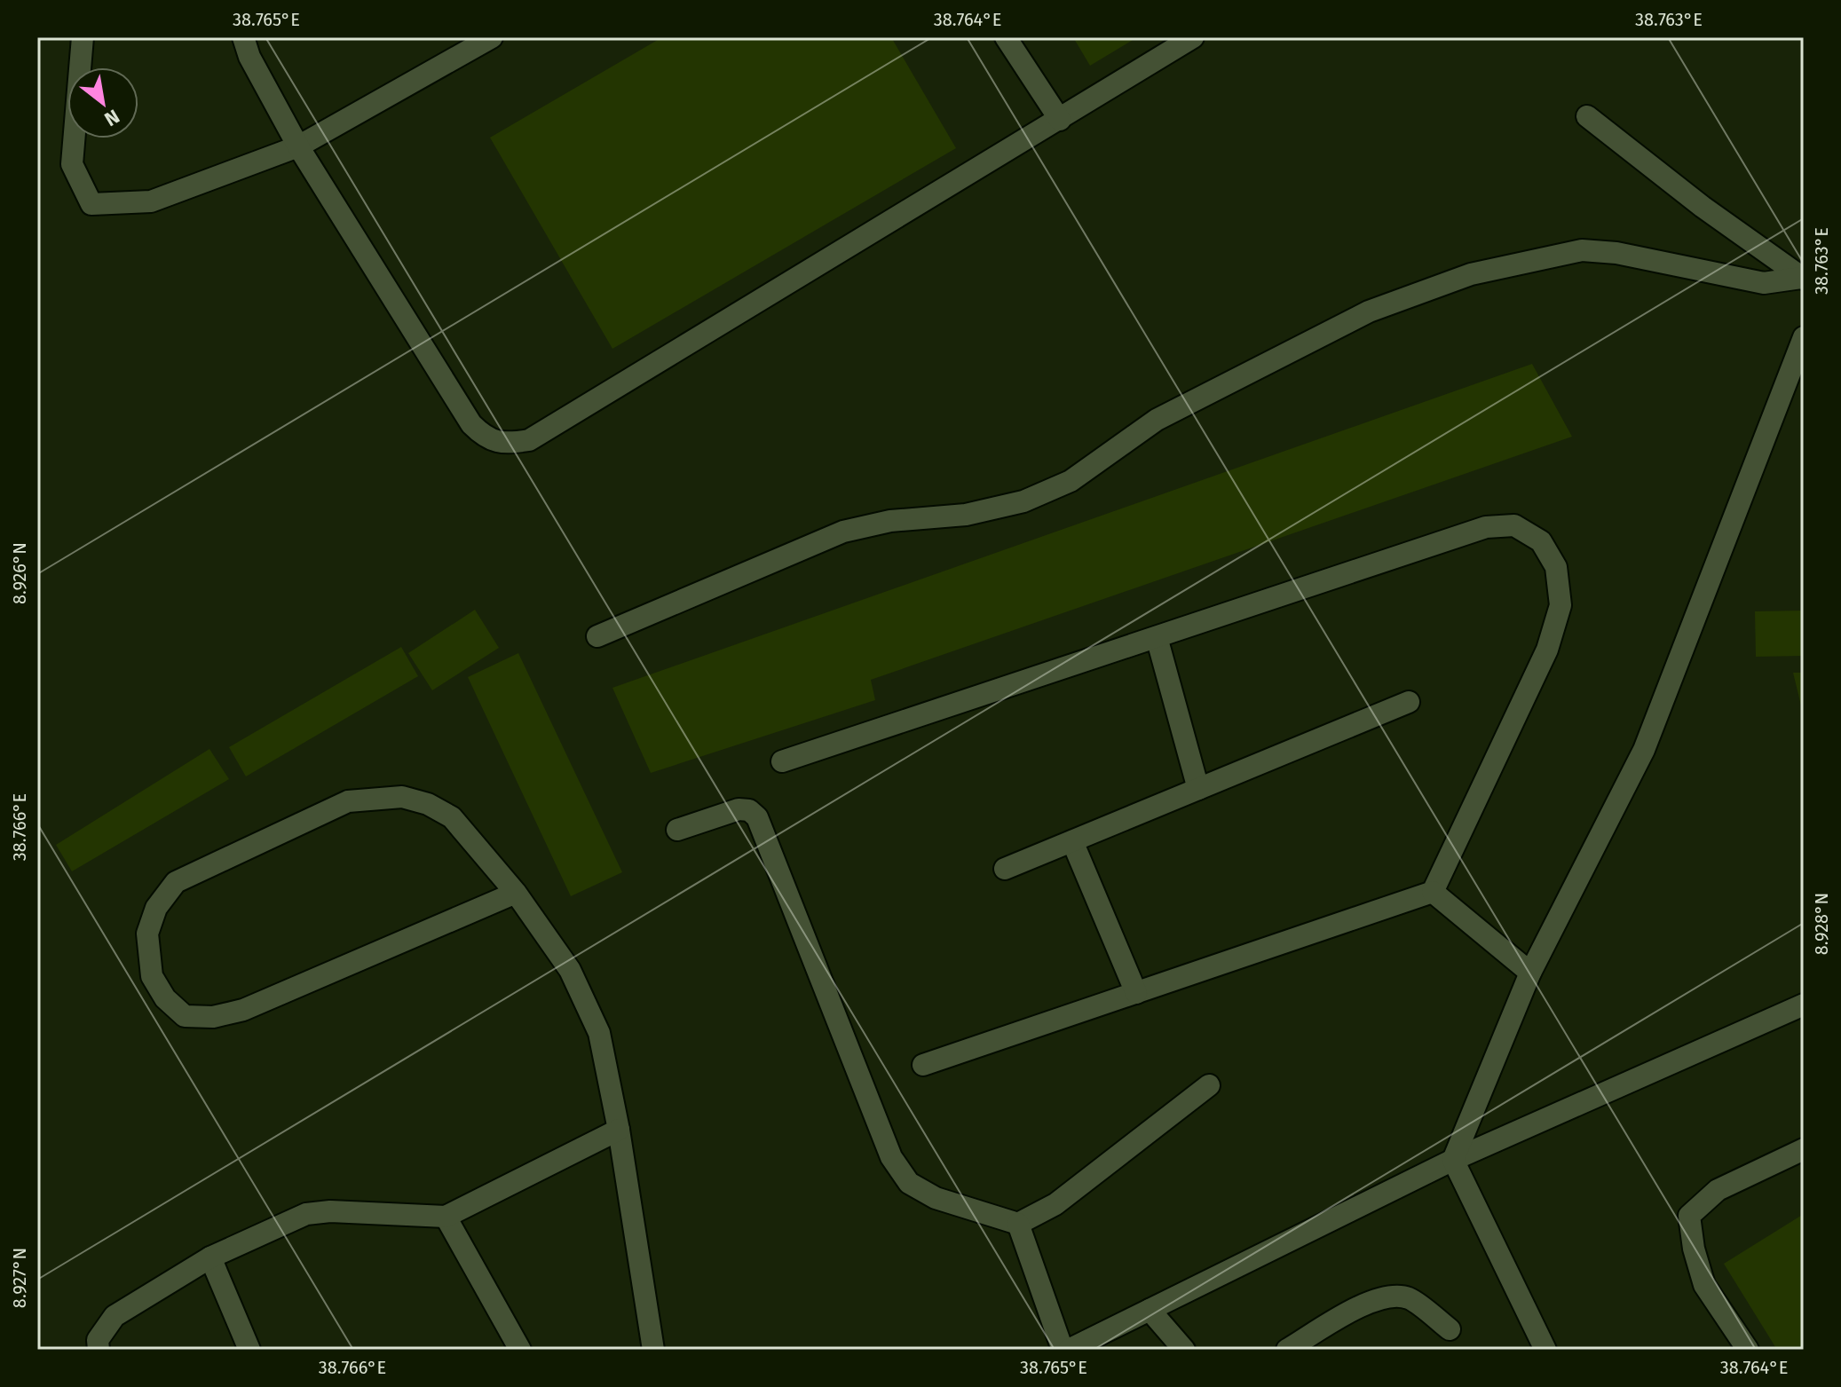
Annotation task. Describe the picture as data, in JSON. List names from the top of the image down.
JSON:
{
  "north": "bottom right",
  "coordinates": [
    "38.765°E",
    "38.764°E",
    "38.763°E",
    "8.926°N",
    "38.766°E",
    "8.928°N",
    "8.927°N"
  ]
}
